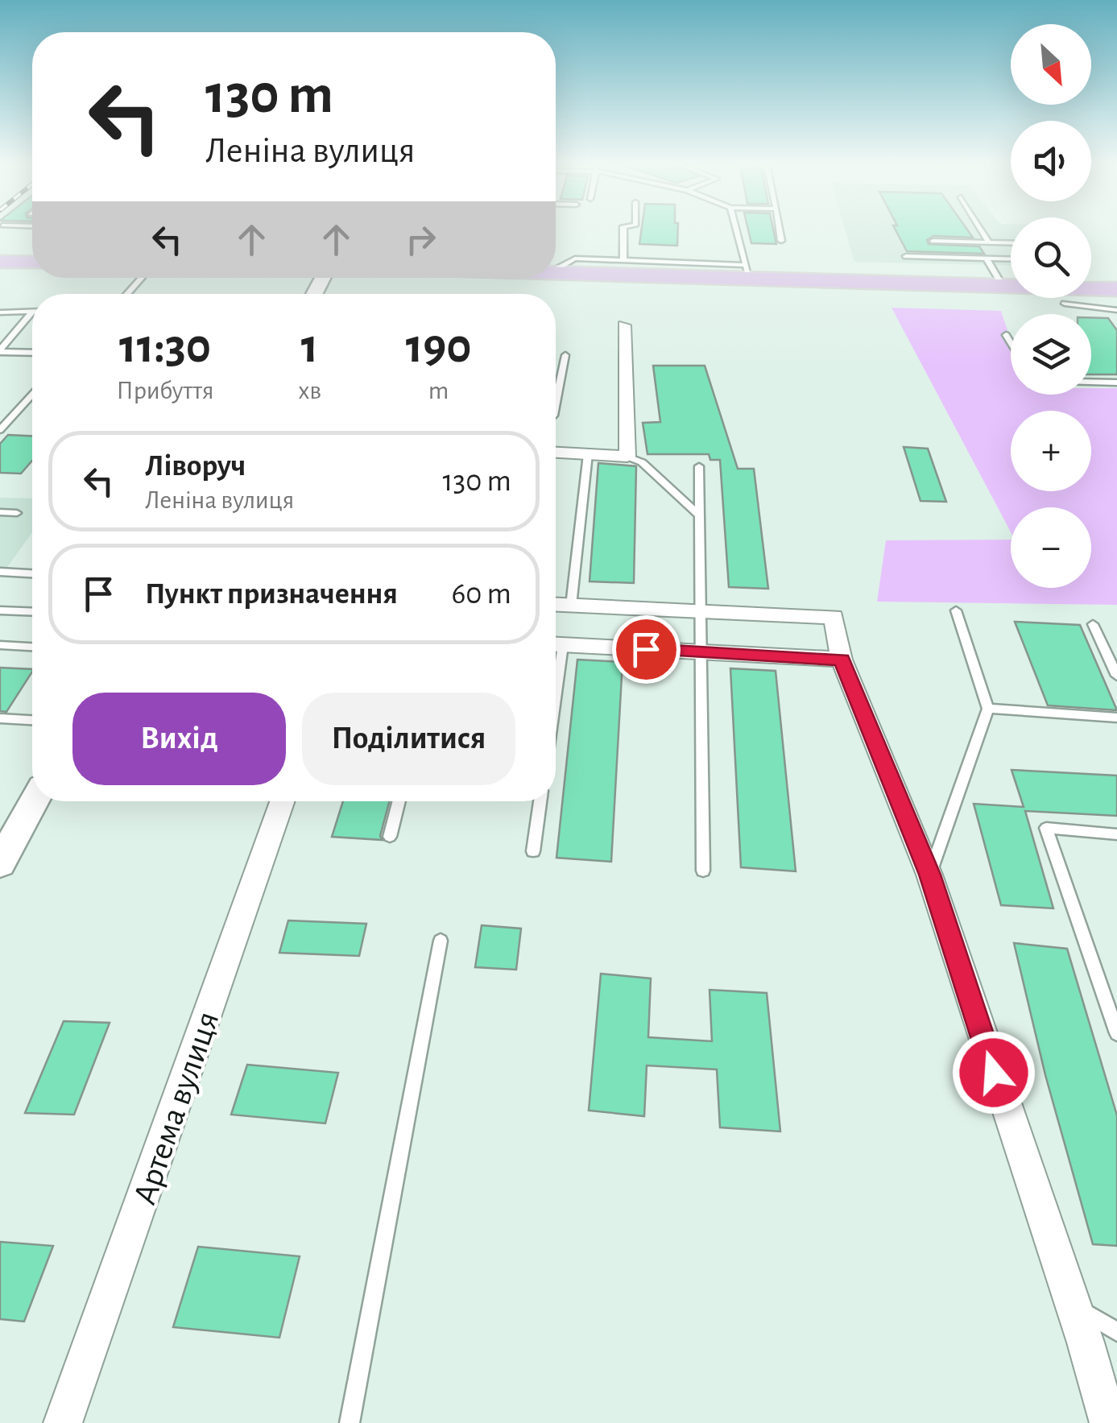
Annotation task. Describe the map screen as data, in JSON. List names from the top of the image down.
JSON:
{
  "streets": {
    "street": ["Артема вулиця"]
  },
  "north": "bottom right",
  "page": {
    "map_buttons": ["+", "−"],
    "turn": ["130 m", "Леніна вулиця"],
    "eta": [
      "11:30",
      "Прибуття",
      "1",
      "хв",
      "190",
      "m"
    ],
    "list": [
      {
        "name": "Ліворуч",
        "note": "Леніна вулиця",
        "value": "130 m"
      },
      {
        "name": "Пункт призначення",
        "value": "60 m"
      }
    ],
    "buttons": ["Вихід", "Поділитися"]
  }
}
